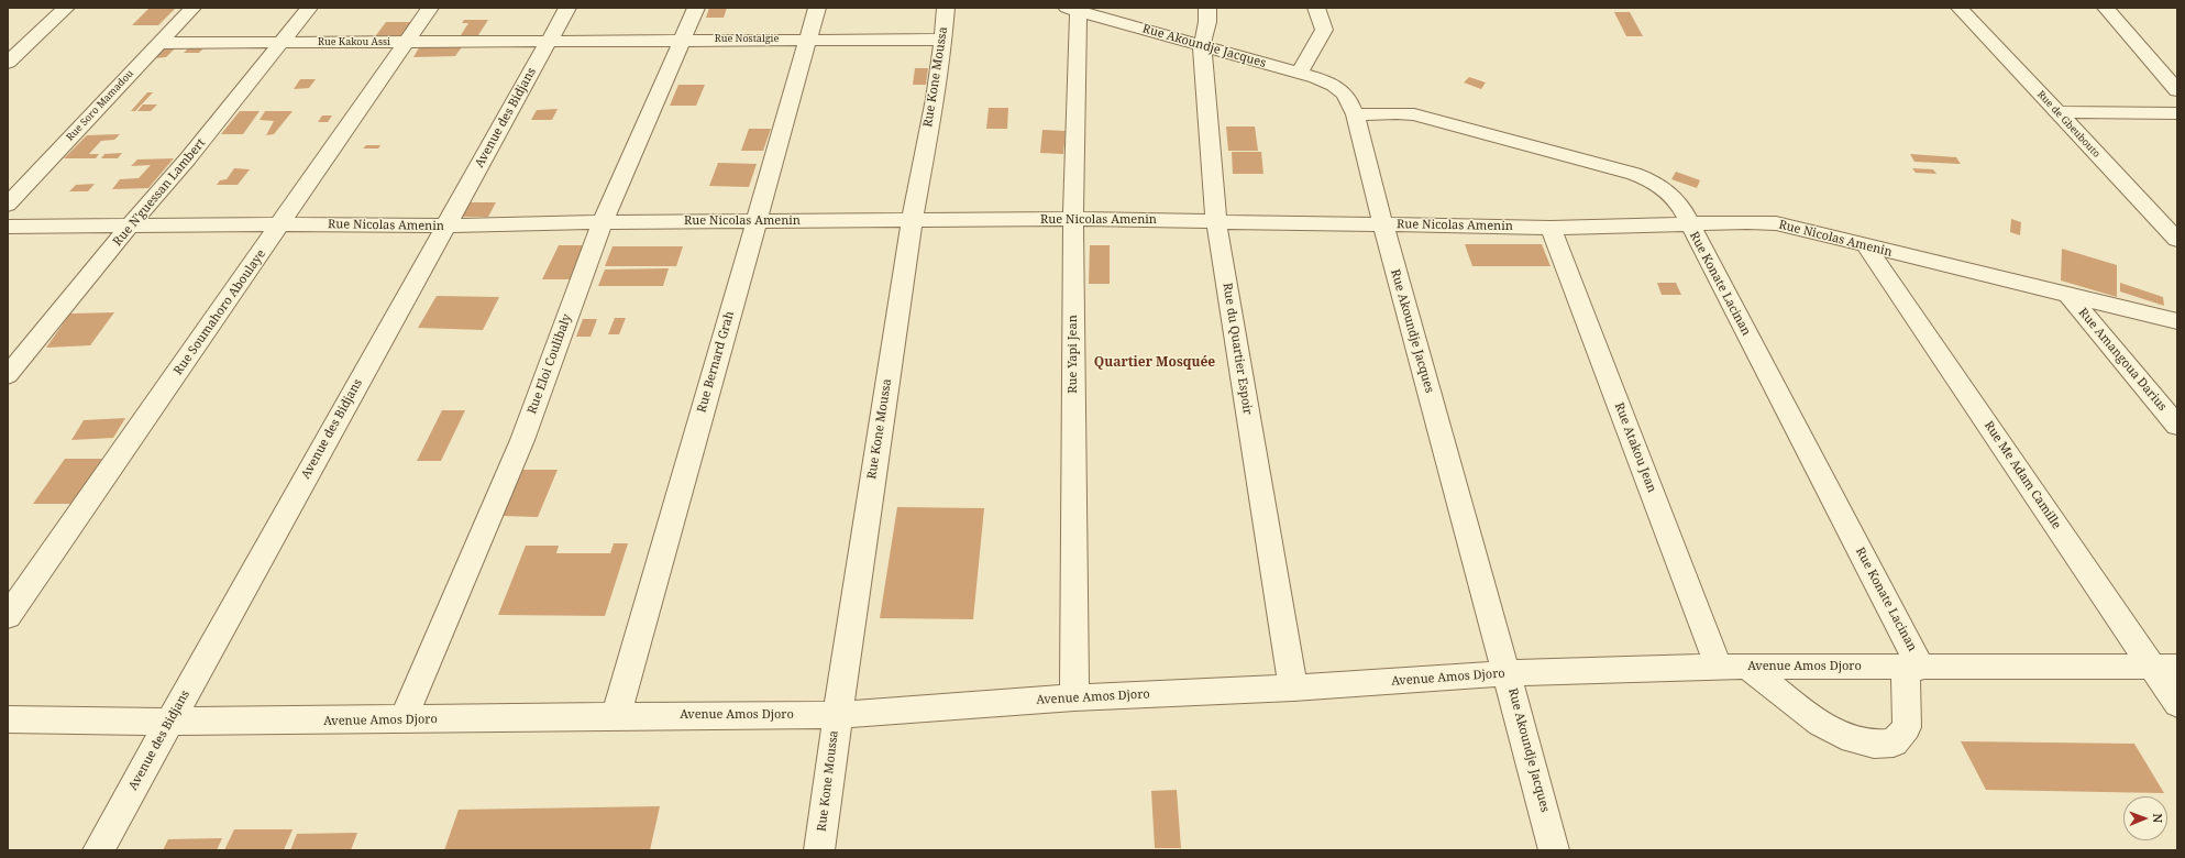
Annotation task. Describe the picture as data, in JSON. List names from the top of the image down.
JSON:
{
  "streets": {
    "street": [
      "Rue Nostalgie",
      "Rue Kakou Assi",
      "Rue Akoundje Jacques",
      "Rue Kone Moussa",
      "Rue Soro Mamadou",
      "Avenue des Bidjans",
      "Rue de Gbeubouto",
      "Rue N'guessan Lambert",
      "Rue Nicolas Amenin",
      "Rue Konate Lacinan",
      "Rue Soumahoro Aboulaye",
      "Rue du Quartier Espoir",
      "Rue Yapi Jean",
      "Rue Amangoua Darius",
      "Rue Bernard Grah",
      "Rue Eloi Coulibaly",
      "Rue Atakou Jean",
      "Rue Me Adam Camille",
      "Avenue Amos Djoro"
    ]
  },
  "crossings": [
    ["Rue Nostalgie", "Rue Kakou Assi"],
    ["Rue Nostalgie", "Rue Kone Moussa"],
    ["Rue Nostalgie", "Avenue des Bidjans"],
    ["Rue Nostalgie", "Rue Bernard Grah"],
    ["Rue Nostalgie", "Rue Eloi Coulibaly"],
    ["Rue Kakou Assi", "Rue Soro Mamadou"],
    ["Rue Kakou Assi", "Avenue des Bidjans"],
    ["Rue Kakou Assi", "Rue N'guessan Lambert"],
    ["Rue Kakou Assi", "Rue Soumahoro Aboulaye"],
    ["Rue Akoundje Jacques", "Rue Nicolas Amenin"],
    ["Rue Akoundje Jacques", "Rue Konate Lacinan"],
    ["Rue Akoundje Jacques", "Rue du Quartier Espoir"],
    ["Rue Akoundje Jacques", "Rue Yapi Jean"],
    ["Rue Akoundje Jacques", "Avenue Amos Djoro"],
    ["Rue Kone Moussa", "Rue Nicolas Amenin"],
    ["Rue Kone Moussa", "Avenue Amos Djoro"],
    ["Avenue des Bidjans", "Rue Nicolas Amenin"],
    ["Avenue des Bidjans", "Avenue Amos Djoro"],
    ["Rue N'guessan Lambert", "Rue Nicolas Amenin"],
    ["Rue Nicolas Amenin", "Rue Konate Lacinan"],
    ["Rue Nicolas Amenin", "Rue Soumahoro Aboulaye"],
    ["Rue Nicolas Amenin", "Rue du Quartier Espoir"],
    ["Rue Nicolas Amenin", "Rue Yapi Jean"],
    ["Rue Nicolas Amenin", "Rue Amangoua Darius"],
    ["Rue Nicolas Amenin", "Rue Bernard Grah"],
    ["Rue Nicolas Amenin", "Rue Eloi Coulibaly"],
    ["Rue Nicolas Amenin", "Rue Atakou Jean"],
    ["Rue Nicolas Amenin", "Rue Me Adam Camille"],
    ["Rue Konate Lacinan", "Avenue Amos Djoro"],
    ["Rue du Quartier Espoir", "Avenue Amos Djoro"],
    ["Rue Yapi Jean", "Avenue Amos Djoro"],
    ["Rue Bernard Grah", "Avenue Amos Djoro"],
    ["Rue Eloi Coulibaly", "Avenue Amos Djoro"],
    ["Rue Atakou Jean", "Avenue Amos Djoro"],
    ["Rue Me Adam Camille", "Avenue Amos Djoro"]
  ],
  "districts": ["Quartier Mosquée"],
  "north": "right"
}
